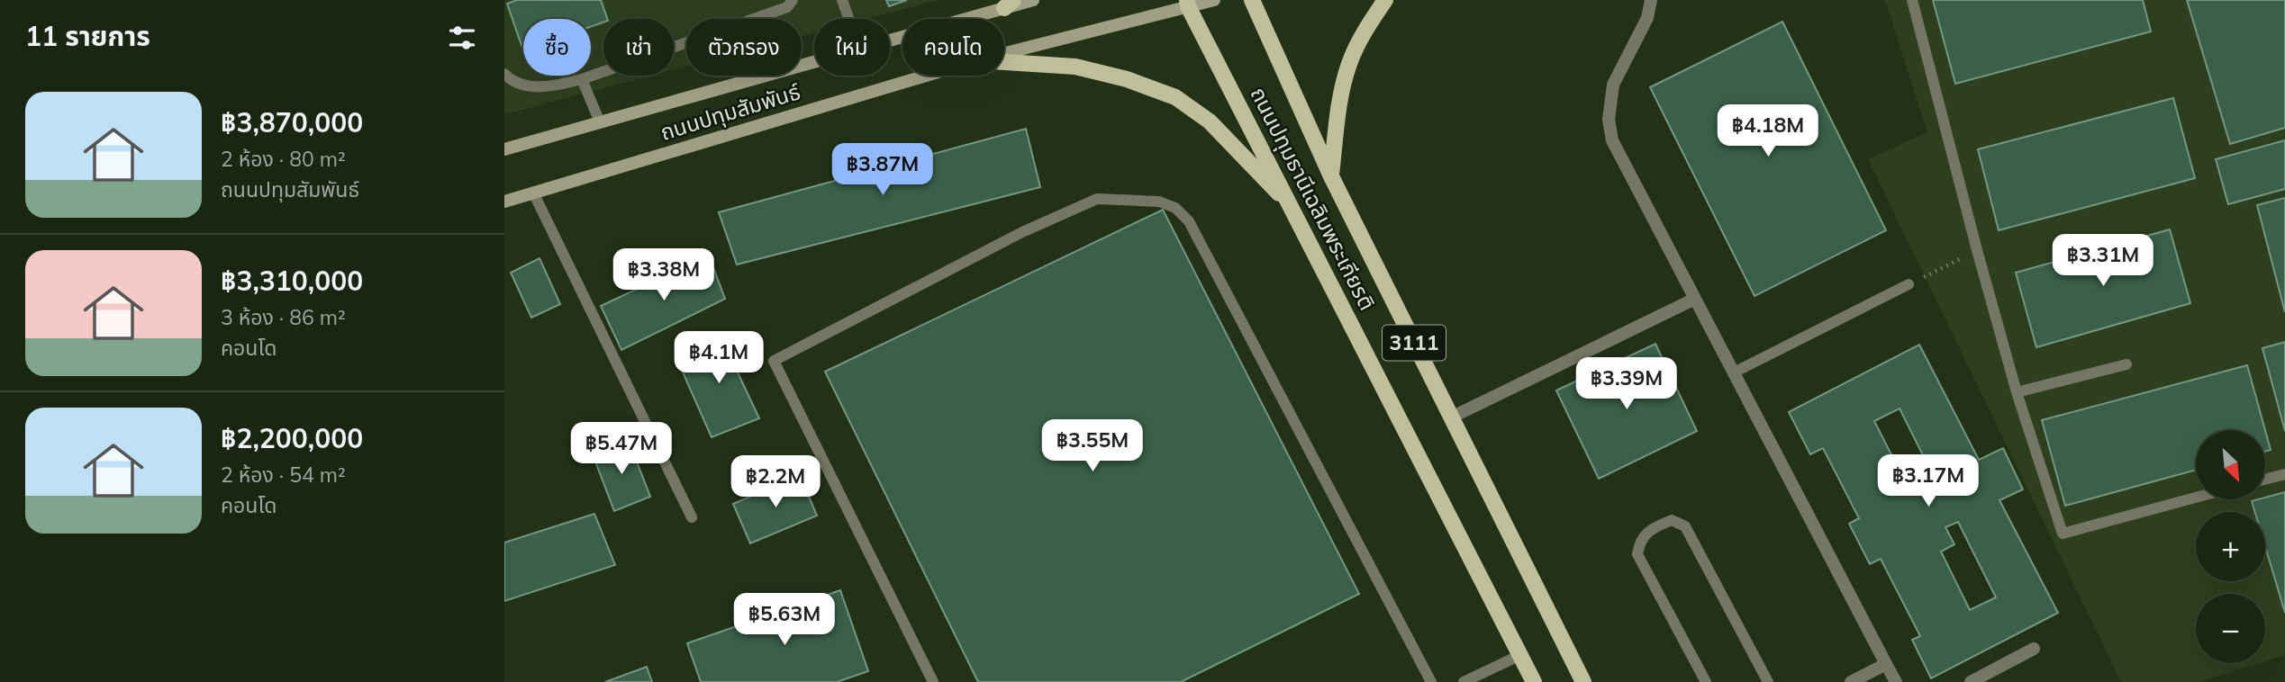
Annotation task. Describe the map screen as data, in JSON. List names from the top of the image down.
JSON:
{
  "streets": {
    "main road": ["ถนนปทุมธานีเฉลิมพระเกียรติ", "3111"],
    "street": ["ถนนปทุมสัมพันธ์"]
  },
  "crossings": [
    ["ถนนปทุมสัมพันธ์", "ถนนปทุมธานีเฉลิมพระเกียรติ"]
  ],
  "north": "bottom right",
  "page": {
    "heading": "11 รายการ",
    "chip": [
      "ซื้อ",
      "เช่า",
      "ตัวกรอง",
      "ใหม่",
      "คอนโด"
    ],
    "list": [
      {
        "name": "฿3,870,000",
        "note": "2 ห้อง · 80 m² · ถนนปทุมสัมพันธ์"
      },
      {
        "name": "฿3,310,000",
        "note": "3 ห้อง · 86 m² · คอนโด"
      },
      {
        "name": "฿2,200,000",
        "note": "2 ห้อง · 54 m² · คอนโด"
      }
    ],
    "price": [
      "฿4.18M",
      "฿3.87M",
      "฿3.31M",
      "฿3.38M",
      "฿4.1M",
      "฿3.39M",
      "฿3.55M",
      "฿5.47M",
      "฿3.17M",
      "฿2.2M",
      "฿5.63M"
    ],
    "map_buttons": ["+", "−"]
  }
}
